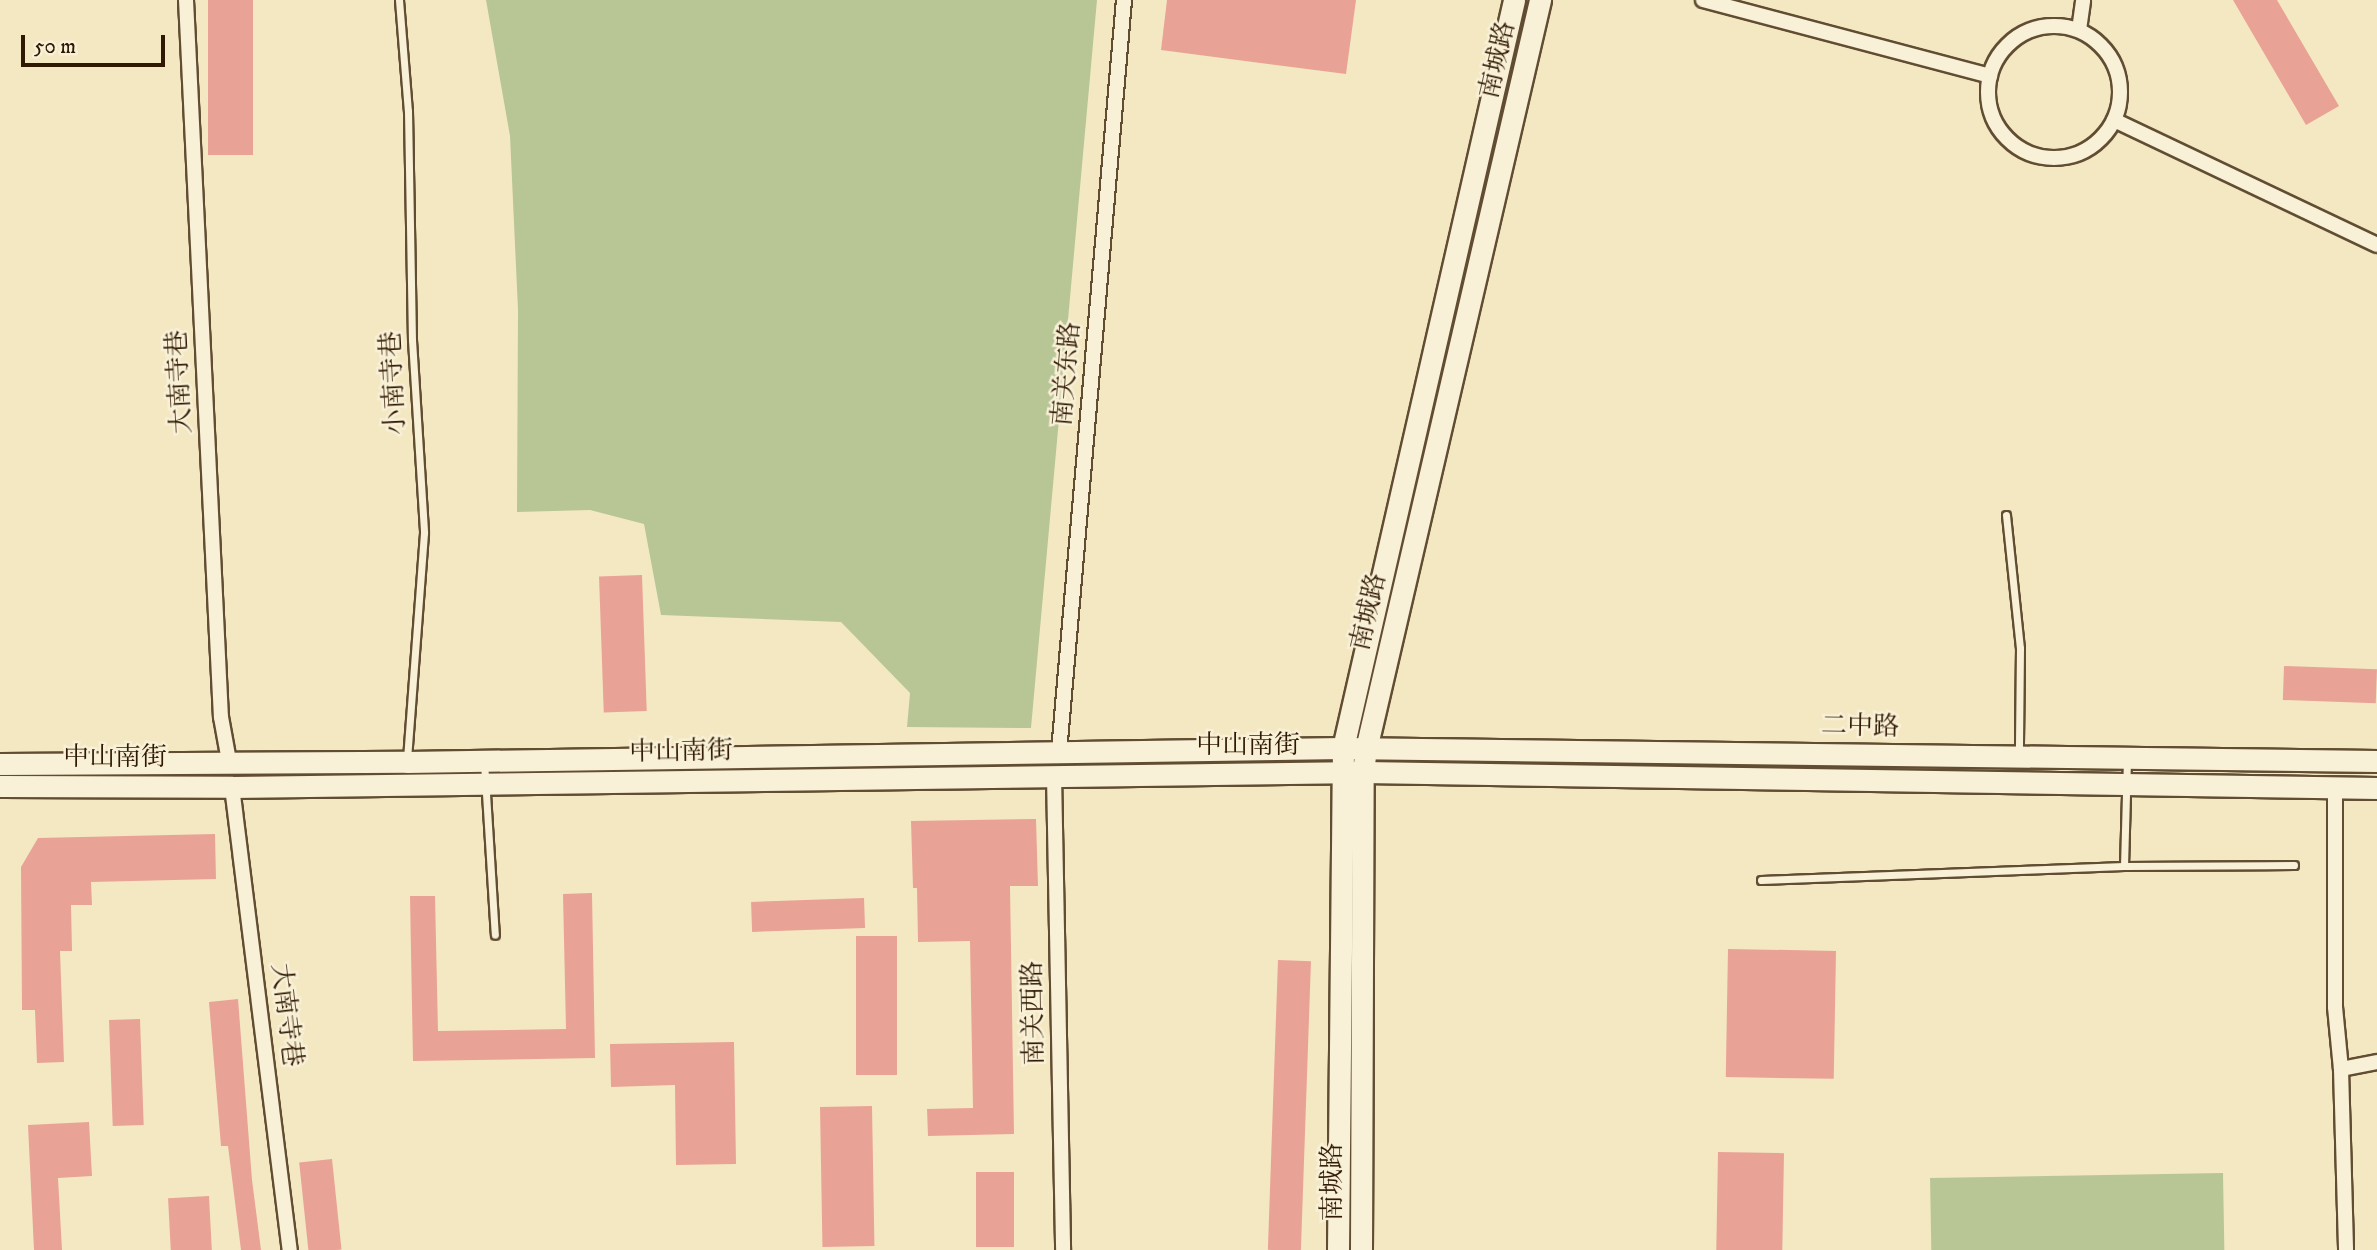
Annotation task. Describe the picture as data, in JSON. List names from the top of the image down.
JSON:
{
  "streets": {
    "main road": ["南城路", "二中路", "中山南街"],
    "street": ["南关东路", "大南寺巷", "南关西路"],
    "lane": ["小南寺巷"]
  },
  "crossings": [
    ["南城路", "二中路"],
    ["南城路", "中山南街"],
    ["南关东路", "中山南街"],
    ["大南寺巷", "中山南街"],
    ["小南寺巷", "中山南街"],
    ["二中路", "中山南街"],
    ["中山南街", "南关西路"]
  ],
  "scale_bar": "50 m"
}
